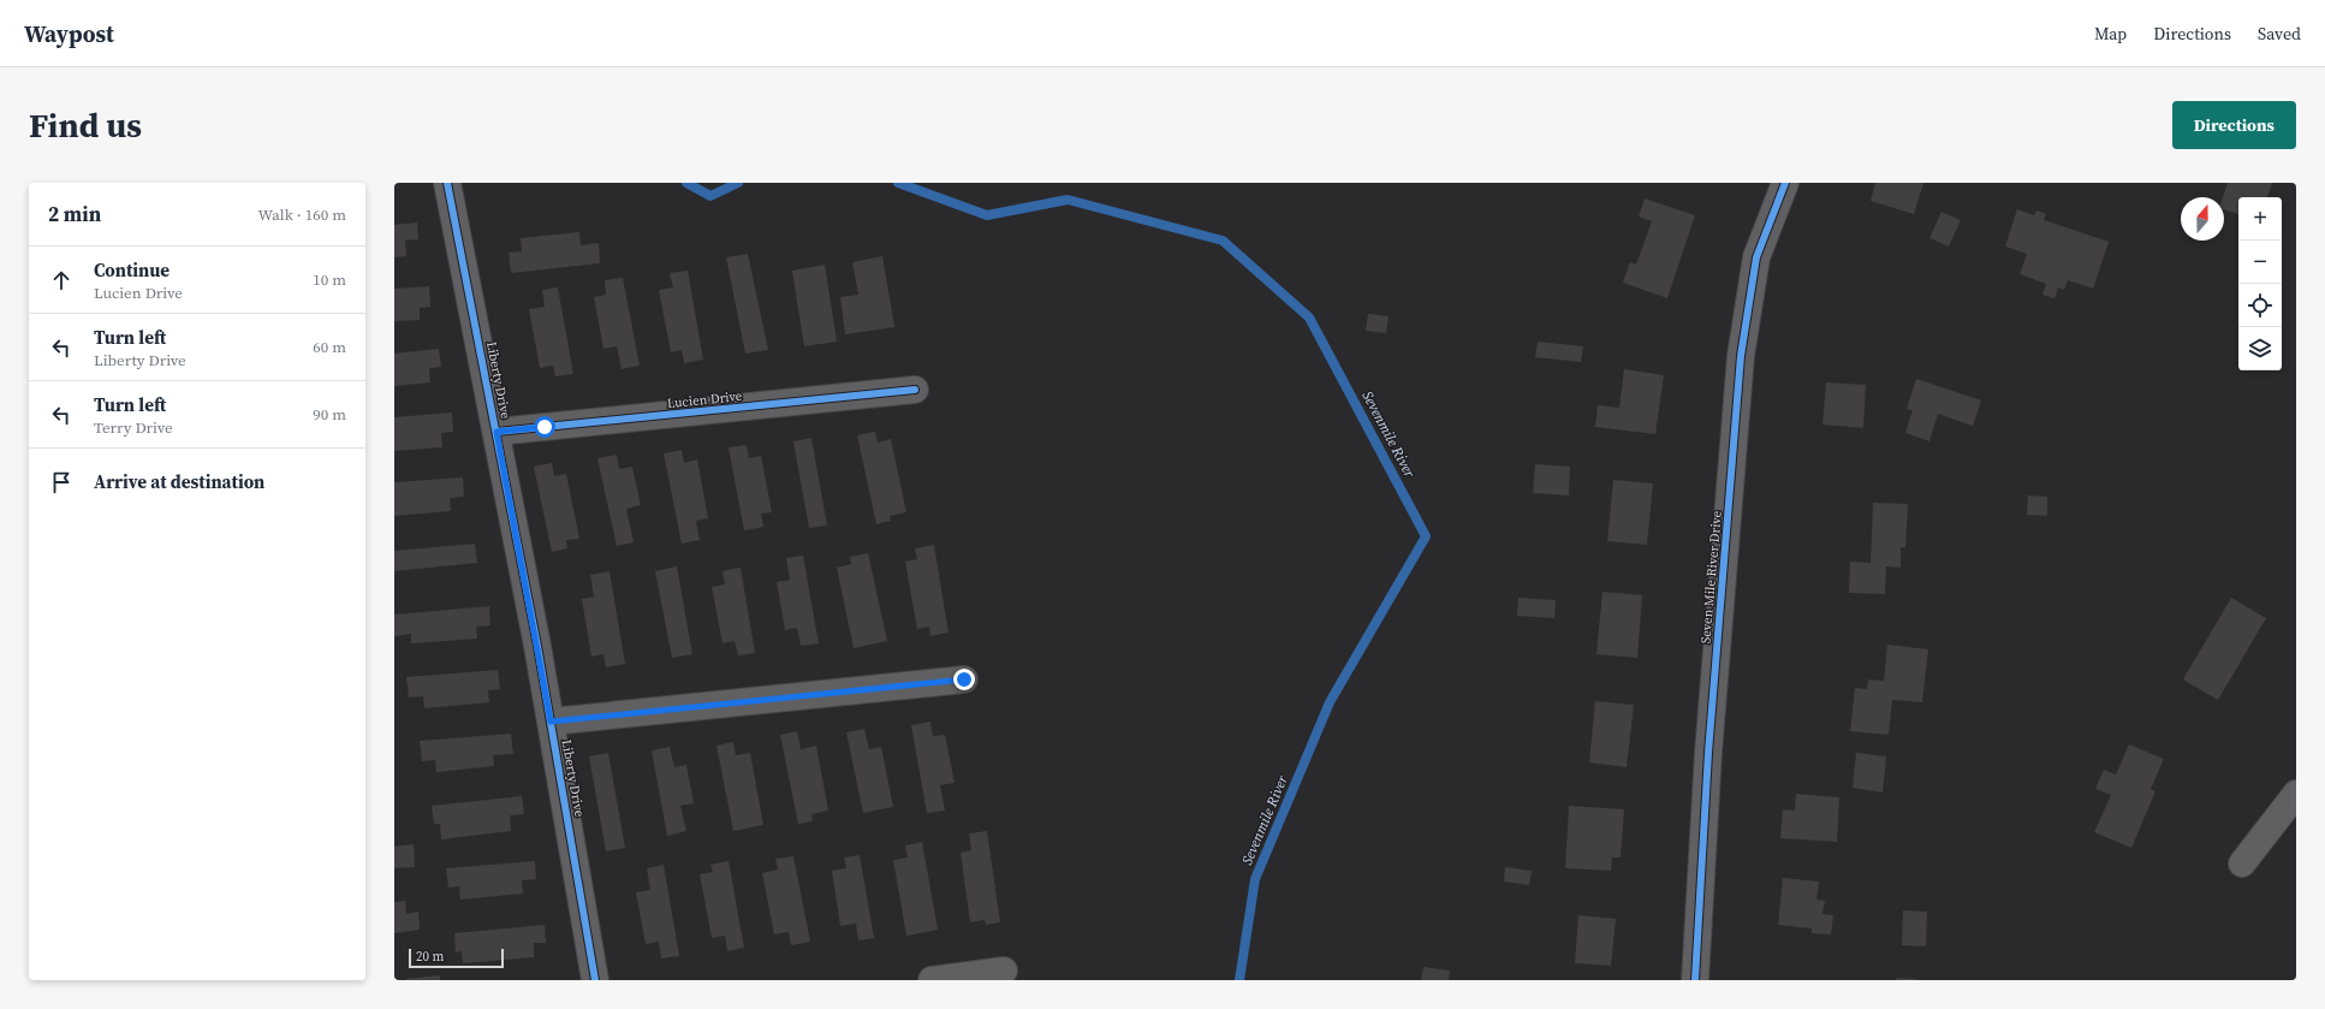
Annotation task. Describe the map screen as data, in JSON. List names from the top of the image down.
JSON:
{
  "streets": {
    "street": ["Liberty Drive", "Lucien Drive", "Seven Mile River Drive"]
  },
  "crossings": [
    ["Liberty Drive", "Lucien Drive"]
  ],
  "water": ["Sevenmile River"],
  "scale_bar": "20 m",
  "north": "top",
  "page": {
    "header": "Waypost",
    "nav": ["Map", "Directions", "Saved"],
    "buttons": "Directions",
    "title": "Find us",
    "heading": ["2 min", "Walk · 160 m"],
    "map_buttons": ["+", "−"],
    "list": [
      ["Continue", "Lucien Drive", "10 m"],
      ["Turn left", "Liberty Drive", "60 m"],
      ["Turn left", "Terry Drive", "90 m"],
      "Arrive at destination"
    ],
    "scale": "20 m"
  }
}
